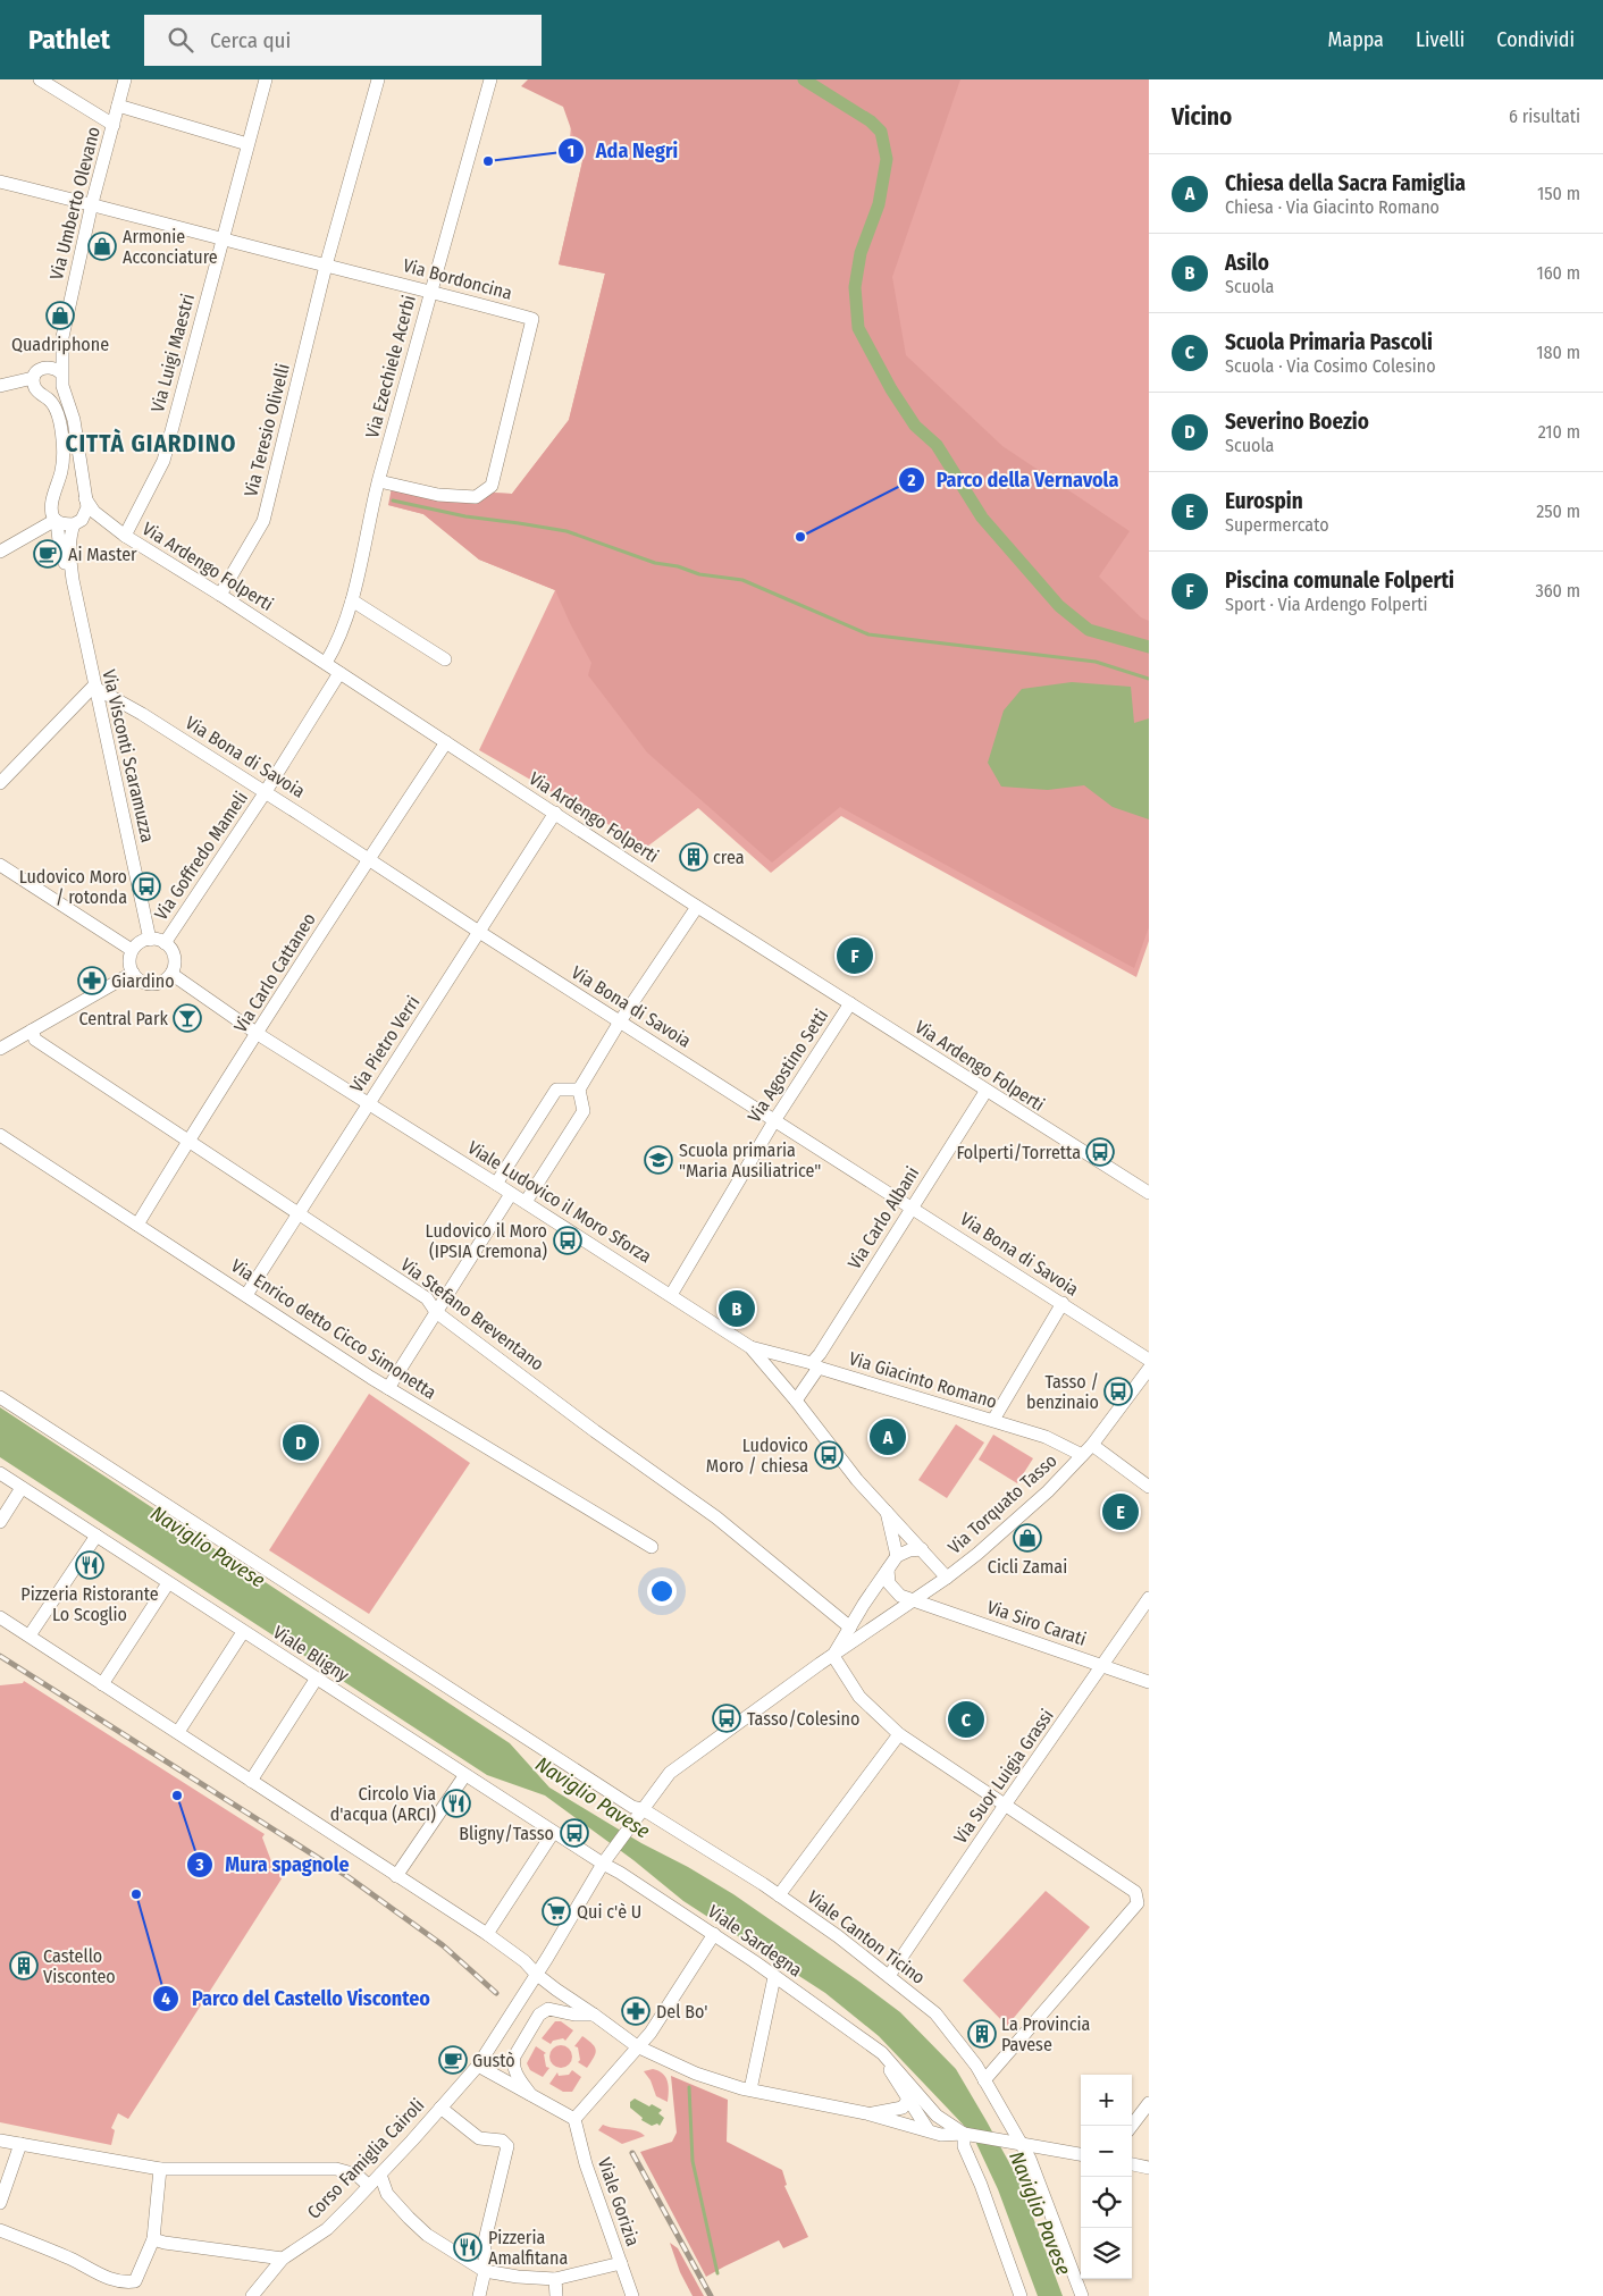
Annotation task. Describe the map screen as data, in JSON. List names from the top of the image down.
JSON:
{
  "streets": {
    "street": [
      "Via Umberto Olevano",
      "Via Bordoncina",
      "Via Luigi Maestri",
      "Via Ezechiele Acerbi",
      "Via Teresio Olivelli",
      "Via Ardengo Folperti",
      "Via Visconti Scaramuzza",
      "Via Bona di Savoia",
      "Via Goffredo Mameli",
      "Via Carlo Cattaneo",
      "Via Pietro Verri",
      "Via Agostino Setti",
      "Viale Ludovico il Moro Sforza",
      "Via Carlo Albani",
      "Via Stefano Breventano",
      "Via Enrico detto Cicco Simonetta",
      "Via Giacinto Romano",
      "Via Torquato Tasso",
      "Via Siro Carati",
      "Viale Bligny",
      "Via Suor Luigia Grassi",
      "Viale Canton Ticino",
      "Viale Sardegna",
      "Corso Famiglia Cairoli",
      "Viale Gorizia"
    ]
  },
  "crossings": [
    ["Via Umberto Olevano", "Via Bordoncina"],
    ["Via Umberto Olevano", "Via Ardengo Folperti"],
    ["Via Umberto Olevano", "Via Visconti Scaramuzza"],
    ["Via Bordoncina", "Via Luigi Maestri"],
    ["Via Bordoncina", "Via Ezechiele Acerbi"],
    ["Via Bordoncina", "Via Teresio Olivelli"],
    ["Via Luigi Maestri", "Via Ardengo Folperti"],
    ["Via Ezechiele Acerbi", "Via Ardengo Folperti"],
    ["Via Teresio Olivelli", "Via Ardengo Folperti"],
    ["Via Ardengo Folperti", "Via Visconti Scaramuzza"],
    ["Via Ardengo Folperti", "Via Goffredo Mameli"],
    ["Via Ardengo Folperti", "Via Carlo Cattaneo"],
    ["Via Ardengo Folperti", "Via Pietro Verri"],
    ["Via Ardengo Folperti", "Via Agostino Setti"],
    ["Via Ardengo Folperti", "Via Carlo Albani"],
    ["Via Visconti Scaramuzza", "Via Bona di Savoia"],
    ["Via Visconti Scaramuzza", "Via Goffredo Mameli"],
    ["Via Visconti Scaramuzza", "Viale Ludovico il Moro Sforza"],
    ["Via Bona di Savoia", "Via Goffredo Mameli"],
    ["Via Bona di Savoia", "Via Carlo Cattaneo"],
    ["Via Bona di Savoia", "Via Pietro Verri"],
    ["Via Bona di Savoia", "Via Agostino Setti"],
    ["Via Bona di Savoia", "Via Carlo Albani"],
    ["Via Goffredo Mameli", "Viale Ludovico il Moro Sforza"],
    ["Via Carlo Cattaneo", "Viale Ludovico il Moro Sforza"],
    ["Via Carlo Cattaneo", "Via Stefano Breventano"],
    ["Via Carlo Cattaneo", "Via Enrico detto Cicco Simonetta"],
    ["Via Pietro Verri", "Viale Ludovico il Moro Sforza"],
    ["Via Pietro Verri", "Via Stefano Breventano"],
    ["Via Pietro Verri", "Via Enrico detto Cicco Simonetta"],
    ["Via Agostino Setti", "Viale Ludovico il Moro Sforza"],
    ["Viale Ludovico il Moro Sforza", "Via Carlo Albani"],
    ["Viale Ludovico il Moro Sforza", "Via Giacinto Romano"],
    ["Viale Ludovico il Moro Sforza", "Via Torquato Tasso"],
    ["Viale Ludovico il Moro Sforza", "Via Siro Carati"],
    ["Via Carlo Albani", "Via Giacinto Romano"],
    ["Via Stefano Breventano", "Via Torquato Tasso"],
    ["Via Giacinto Romano", "Via Torquato Tasso"],
    ["Via Torquato Tasso", "Via Siro Carati"],
    ["Via Torquato Tasso", "Viale Bligny"],
    ["Via Torquato Tasso", "Viale Canton Ticino"],
    ["Via Torquato Tasso", "Viale Sardegna"],
    ["Via Torquato Tasso", "Corso Famiglia Cairoli"],
    ["Via Siro Carati", "Via Suor Luigia Grassi"],
    ["Viale Bligny", "Viale Sardegna"],
    ["Via Suor Luigia Grassi", "Viale Canton Ticino"]
  ],
  "districts": ["CITTÀ GIARDINO"],
  "water": ["Naviglio Pavese"],
  "places": {
    "other": [
      "Ada Negri",
      "Parco della Vernavola",
      "Mura spagnole",
      "Parco del Castello Visconteo"
    ],
    "shop": ["Armonie Acconciature", "Quadriphone", "Cicli Zamai"],
    "cafe": ["Ai Master", "Gustò"],
    "building": ["crea", "Castello Visconteo", "La Provincia Pavese"],
    "bus stop": [
      "Ludovico Moro / rotonda",
      "Folperti/Torretta",
      "Ludovico il Moro (IPSIA Cremona)",
      "Tasso / benzinaio",
      "Ludovico Moro / chiesa",
      "Tasso/Colesino",
      "Bligny/Tasso"
    ],
    "pharmacy": ["Giardino", "Del Bo'"],
    "bar": ["Central Park"],
    "school or university": ["Scuola primaria \"Maria Ausiliatrice\""],
    "restaurant": ["Pizzeria Ristorante Lo Scoglio", "Circolo Via d'acqua (ARCI)", "Pizzeria Amalfitana"],
    "supermarket": ["Qui c'è U"]
  },
  "page": {
    "header": "Pathlet",
    "search": "Cerca qui",
    "nav": ["Mappa", "Livelli", "Condividi"],
    "heading": ["Vicino", "6 risultati"],
    "list": [
      {
        "mark": "A",
        "name": "Chiesa della Sacra Famiglia",
        "note": "Chiesa · Via Giacinto Romano",
        "value": "150 m"
      },
      {
        "mark": "B",
        "name": "Asilo",
        "note": "Scuola",
        "value": "160 m"
      },
      {
        "mark": "C",
        "name": "Scuola Primaria Pascoli",
        "note": "Scuola · Via Cosimo Colesino",
        "value": "180 m"
      },
      {
        "mark": "D",
        "name": "Severino Boezio",
        "note": "Scuola",
        "value": "210 m"
      },
      {
        "mark": "E",
        "name": "Eurospin",
        "note": "Supermercato",
        "value": "250 m"
      },
      {
        "mark": "F",
        "name": "Piscina comunale Folperti",
        "note": "Sport · Via Ardengo Folperti",
        "value": "360 m"
      }
    ],
    "pins": [
      "F",
      "B",
      "A",
      "D",
      "E",
      "C"
    ],
    "map_buttons": ["+", "−"]
  }
}
